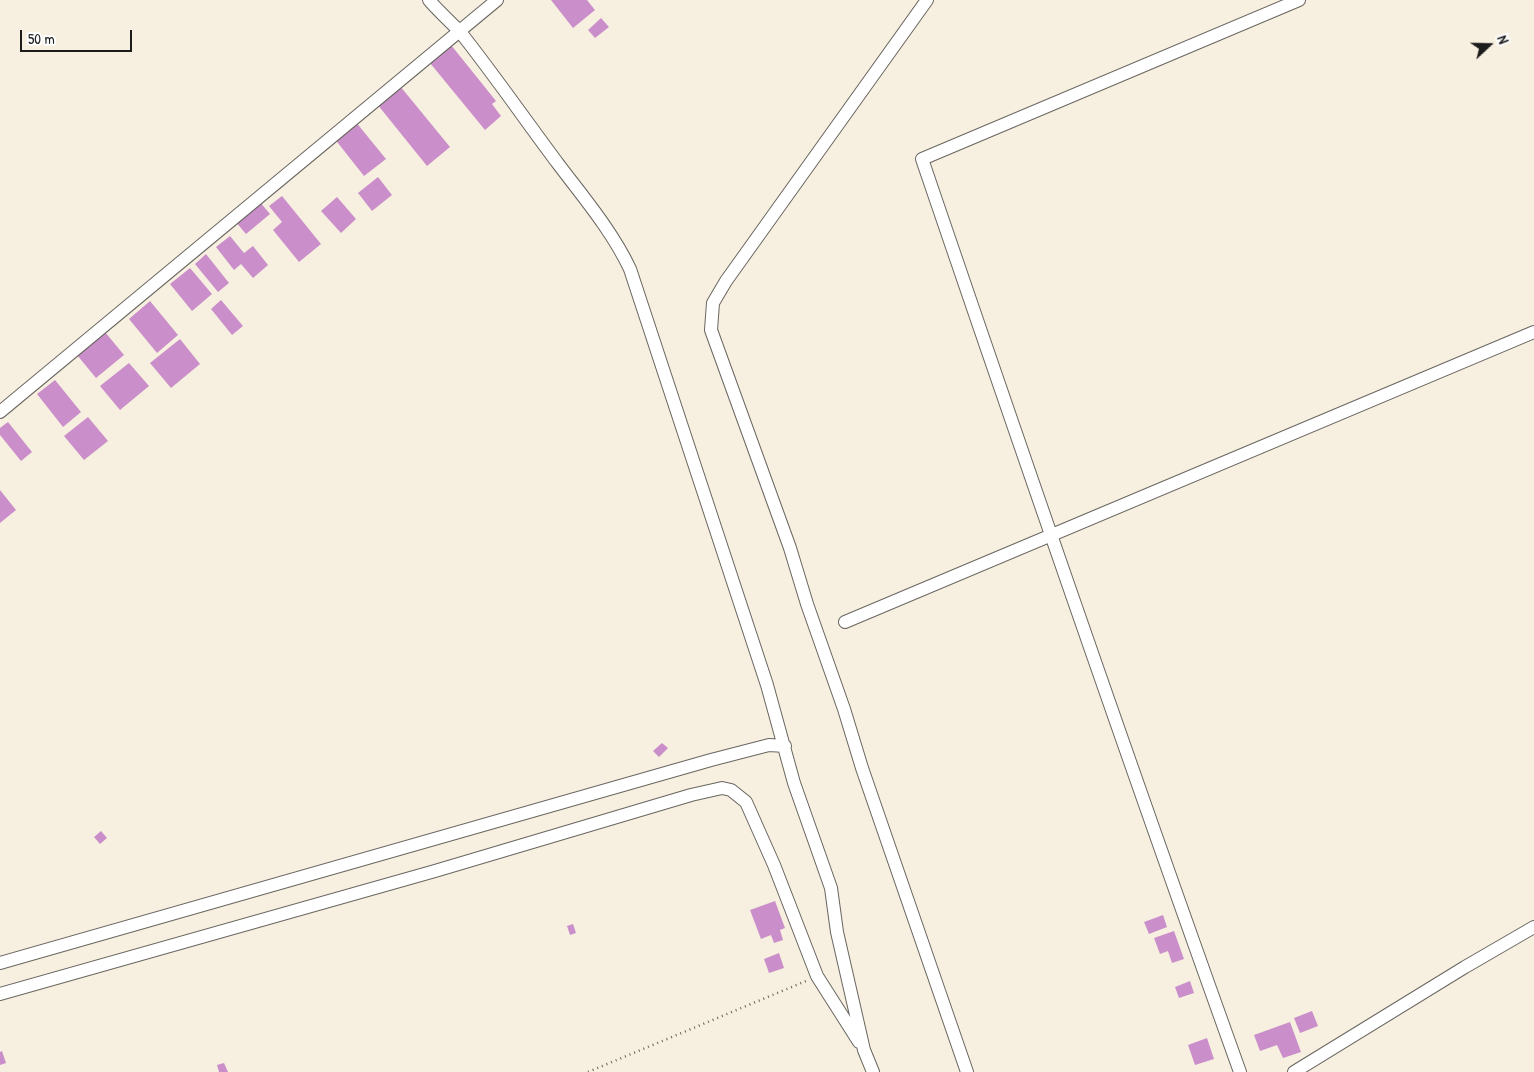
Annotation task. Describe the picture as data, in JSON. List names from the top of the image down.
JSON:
{
  "scale_bar": "50 m",
  "north": "right"
}
